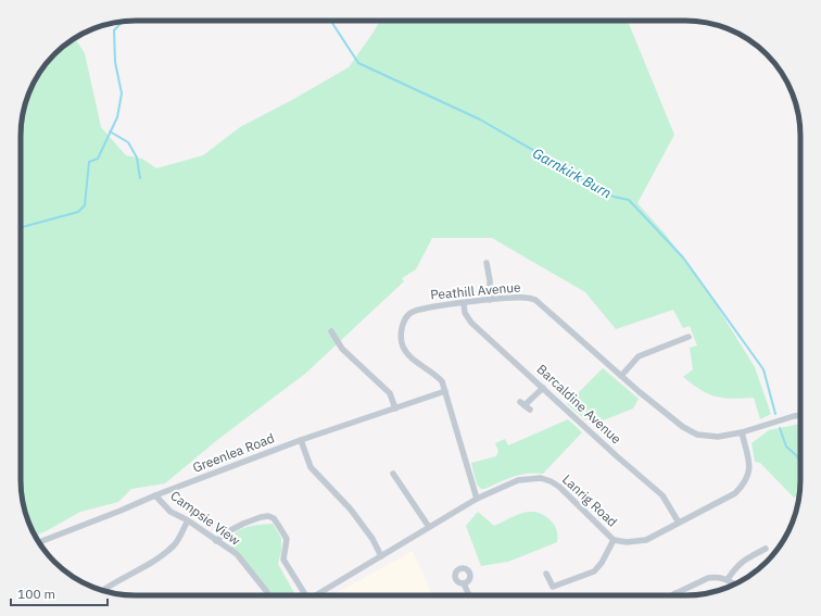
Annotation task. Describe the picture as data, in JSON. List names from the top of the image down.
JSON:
{
  "streets": {
    "street": [
      "Peathill Avenue",
      "Barcaldine Avenue",
      "Greenlea Road",
      "Lanrig Road",
      "Campsie View"
    ]
  },
  "crossings": [
    ["Peathill Avenue", "Barcaldine Avenue"],
    ["Peathill Avenue", "Greenlea Road"],
    ["Peathill Avenue", "Lanrig Road"],
    ["Barcaldine Avenue", "Lanrig Road"],
    ["Greenlea Road", "Campsie View"]
  ],
  "water": ["Garnkirk Burn"],
  "scale_bar": "100 m"
}
